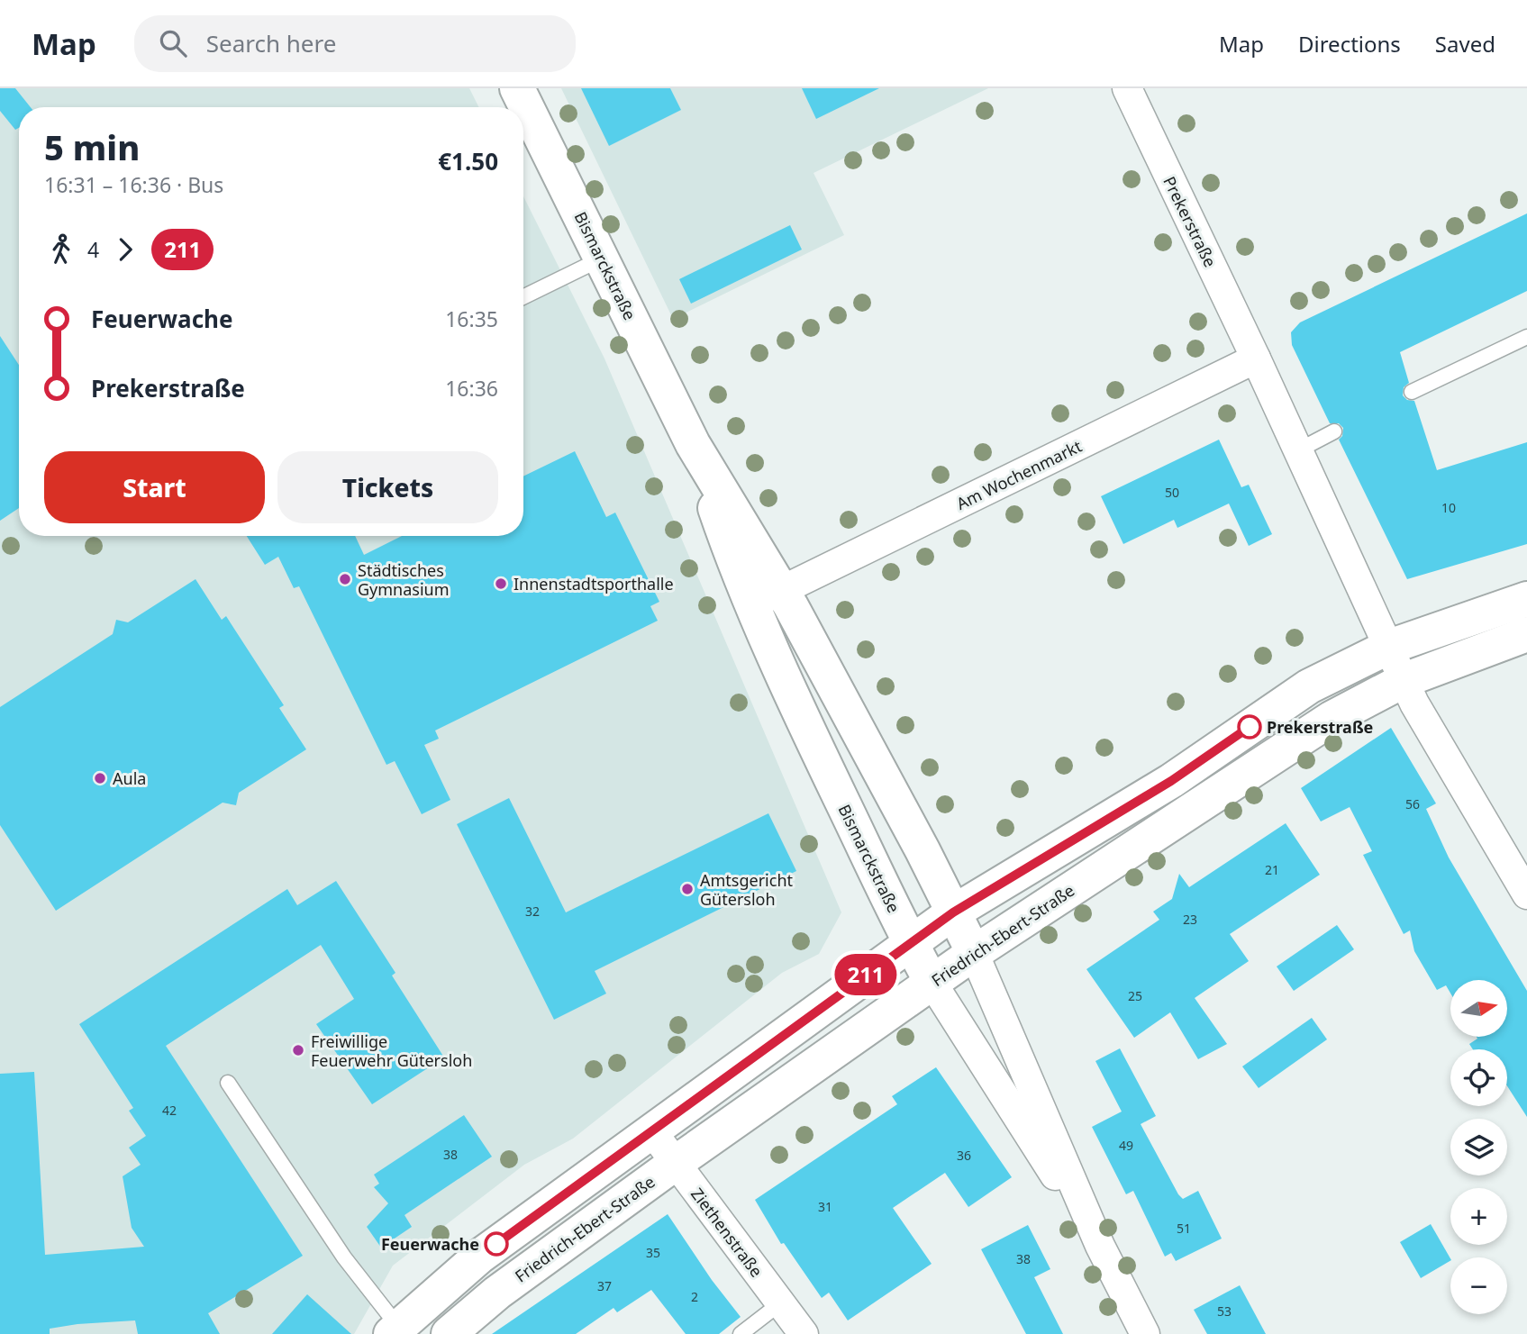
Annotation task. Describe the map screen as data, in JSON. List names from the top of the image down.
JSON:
{
  "streets": {
    "main road": ["Bismarckstraße", "Friedrich-Ebert-Straße"],
    "street": ["Prekerstraße", "Am Wochenmarkt", "Ziethenstraße"]
  },
  "crossings": [
    ["Prekerstraße", "Am Wochenmarkt"],
    ["Prekerstraße", "Friedrich-Ebert-Straße"],
    ["Bismarckstraße", "Am Wochenmarkt"],
    ["Bismarckstraße", "Friedrich-Ebert-Straße"],
    ["Friedrich-Ebert-Straße", "Ziethenstraße"]
  ],
  "places": [
    "Städtisches Gymnasium",
    "Innenstadtsporthalle",
    "Prekerstraße",
    "Aula",
    "Amtsgericht Gütersloh",
    "Freiwillige Feuerwehr Gütersloh",
    "Feuerwache"
  ],
  "lines": ["bus line 211"],
  "house_numbers": [
    "50",
    "10",
    "56",
    "21",
    "32",
    "23",
    "25",
    "42",
    "49",
    "38",
    "36",
    "31",
    "51",
    "35",
    "38",
    "37",
    "2",
    "53"
  ],
  "north": "right",
  "page": {
    "header": "Map",
    "search": "Search here",
    "nav": ["Map", "Directions", "Saved"],
    "on_map": "211",
    "heading": ["5 min", "16:31 – 16:36 · Bus", "€1.50"],
    "legs": ["4", "211"],
    "list": [
      {
        "name": "Feuerwache",
        "value": "16:35"
      },
      {
        "name": "Prekerstraße",
        "value": "16:36"
      }
    ],
    "buttons": ["Start", "Tickets"],
    "map_buttons": ["+", "−"]
  }
}
